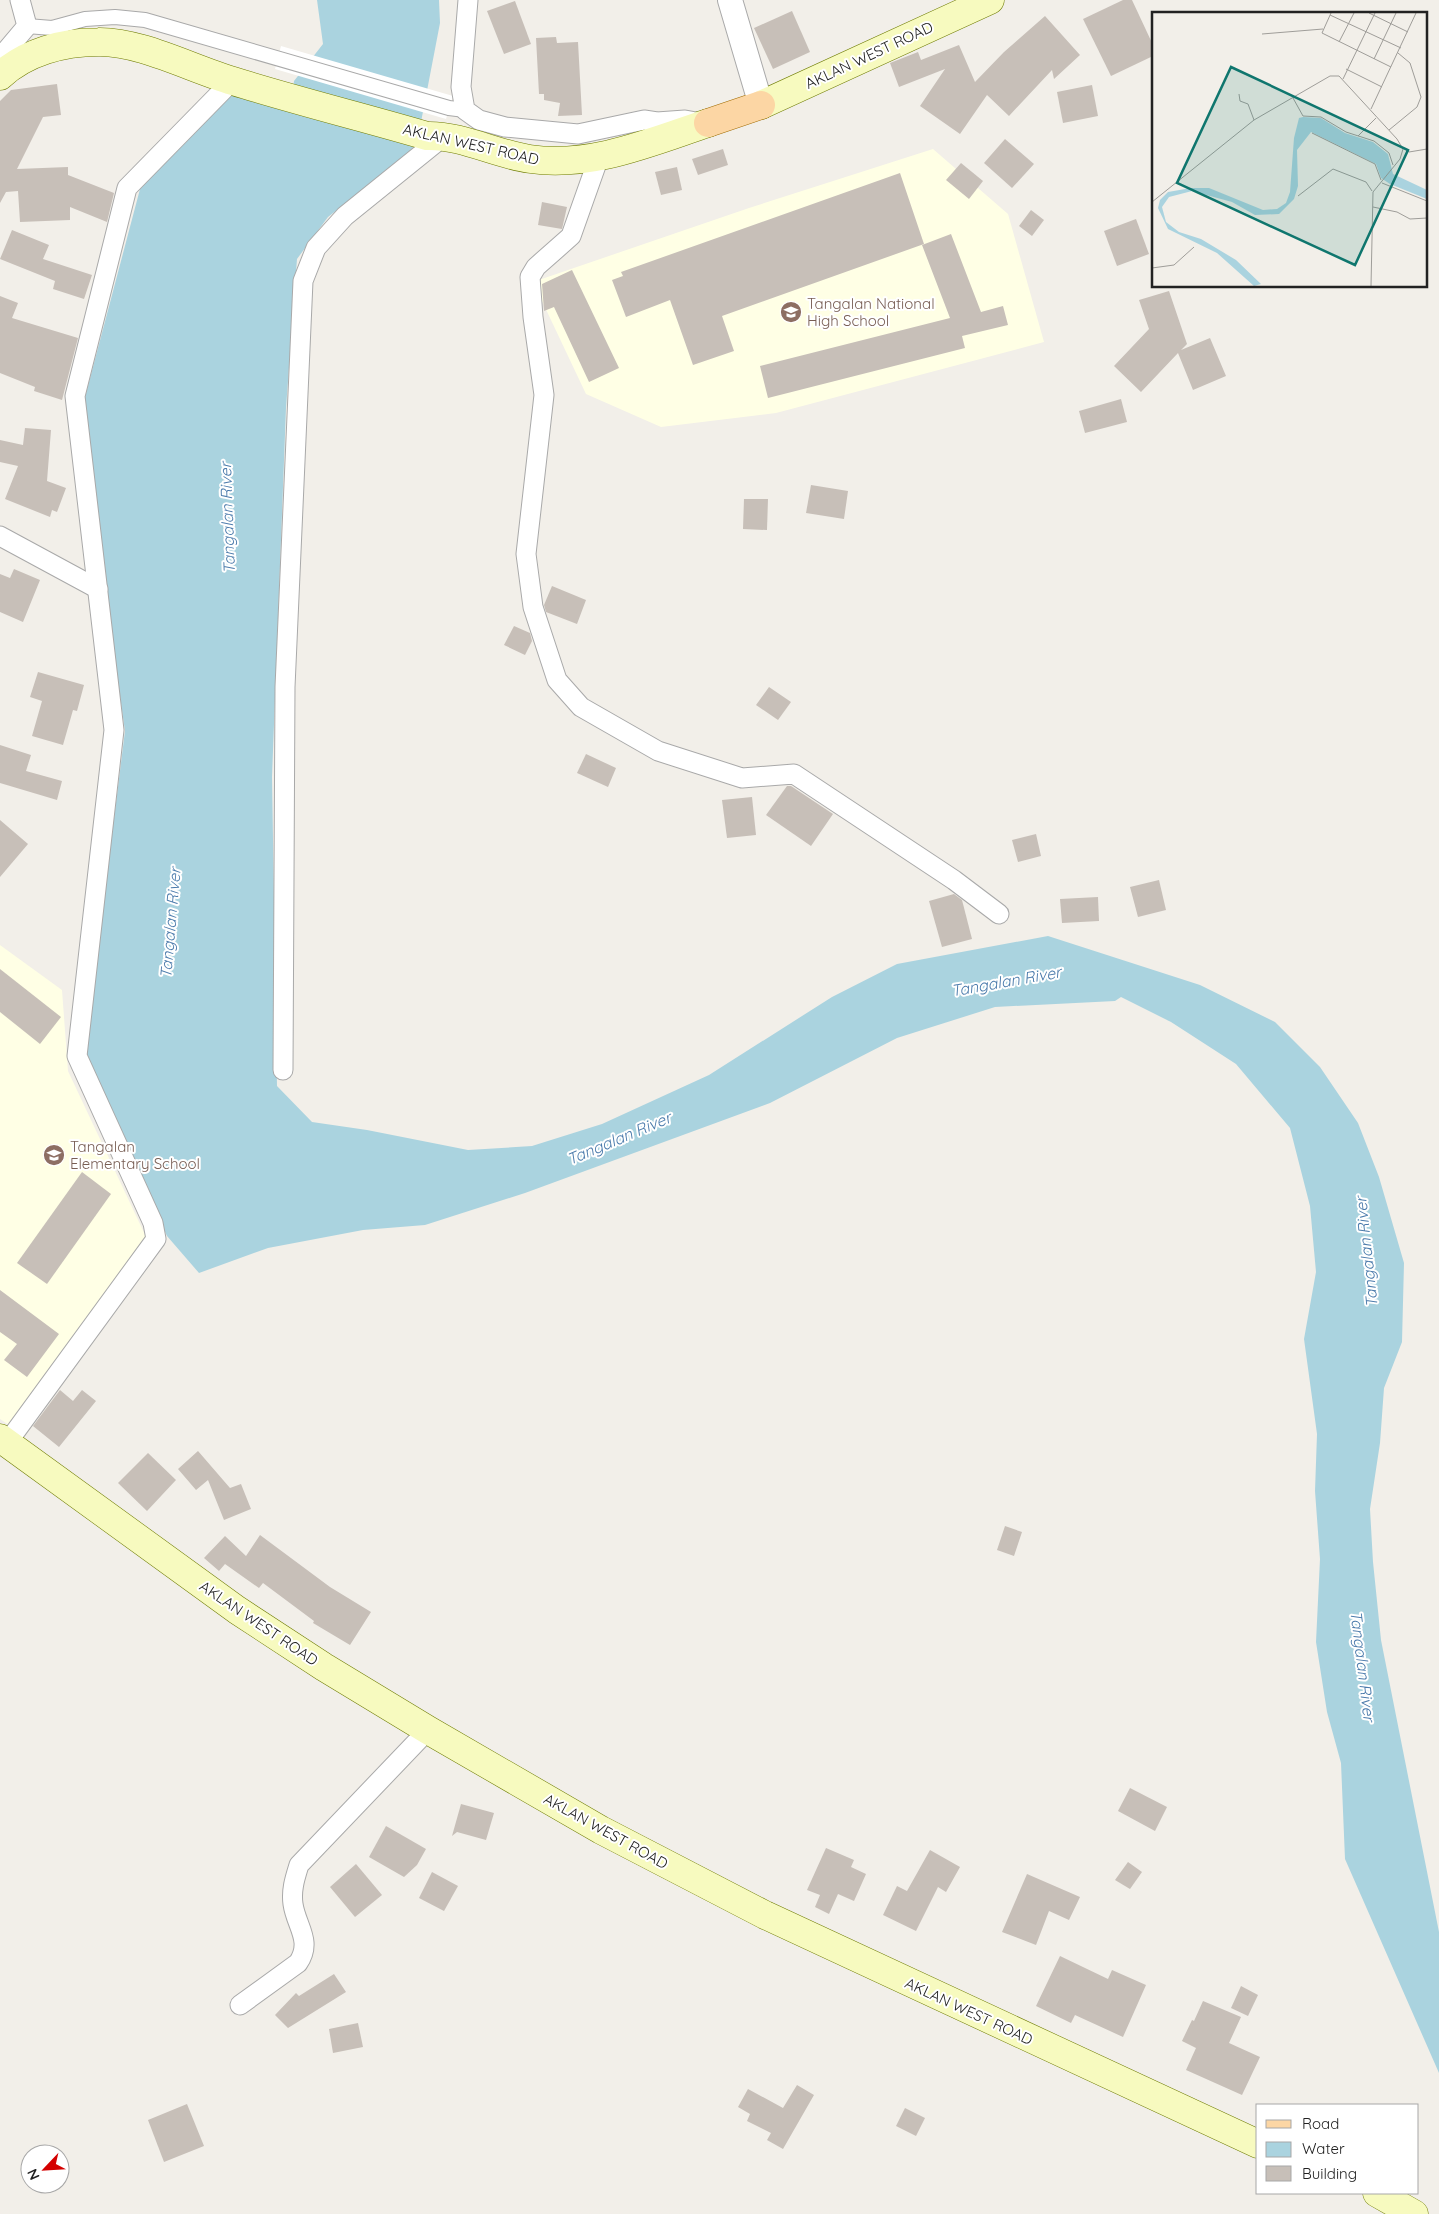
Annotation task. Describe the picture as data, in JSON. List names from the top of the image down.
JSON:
{
  "streets": {
    "main road": ["AKLAN WEST ROAD"]
  },
  "water": ["Tangalan River"],
  "places": {
    "school or university": ["Tangalan National High School", "Tangalan Elementary School"]
  },
  "legend": ["Road", "Water", "Building"],
  "north": "bottom left"
}
